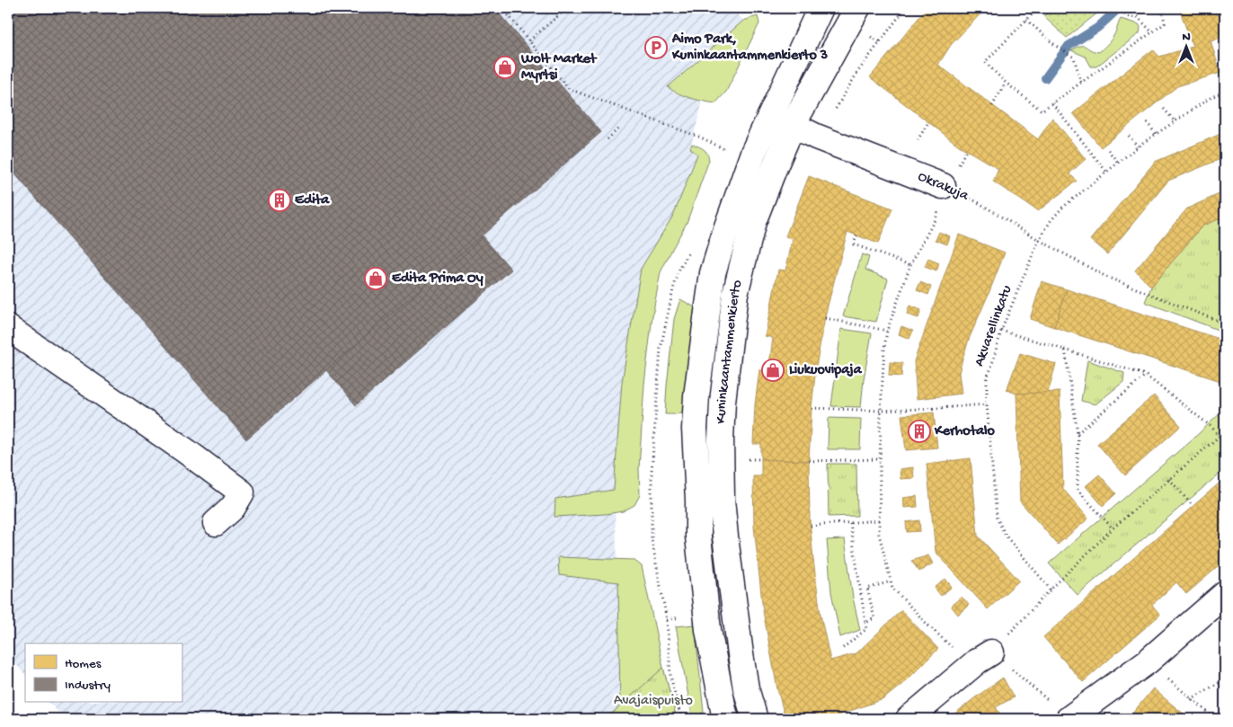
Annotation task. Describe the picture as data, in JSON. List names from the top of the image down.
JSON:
{
  "streets": {
    "street": ["Okrakuja", "Kuninkaantammenkierto"],
    "path": ["Akvarellinkatu"]
  },
  "crossings": [
    ["Okrakuja", "Akvarellinkatu"],
    ["Okrakuja", "Kuninkaantammenkierto"]
  ],
  "parks": ["Avajaispuisto"],
  "places": {
    "parking": ["Aimo Park, Kuninkaantammenkierto 3"],
    "shop": ["Wolt Market Myrtsi", "Edita Prima Oy", "Liukuovipaja"],
    "building": ["Edita", "Kerhotalo"]
  },
  "legend": ["Homes", "Industry"],
  "north": "top"
}
